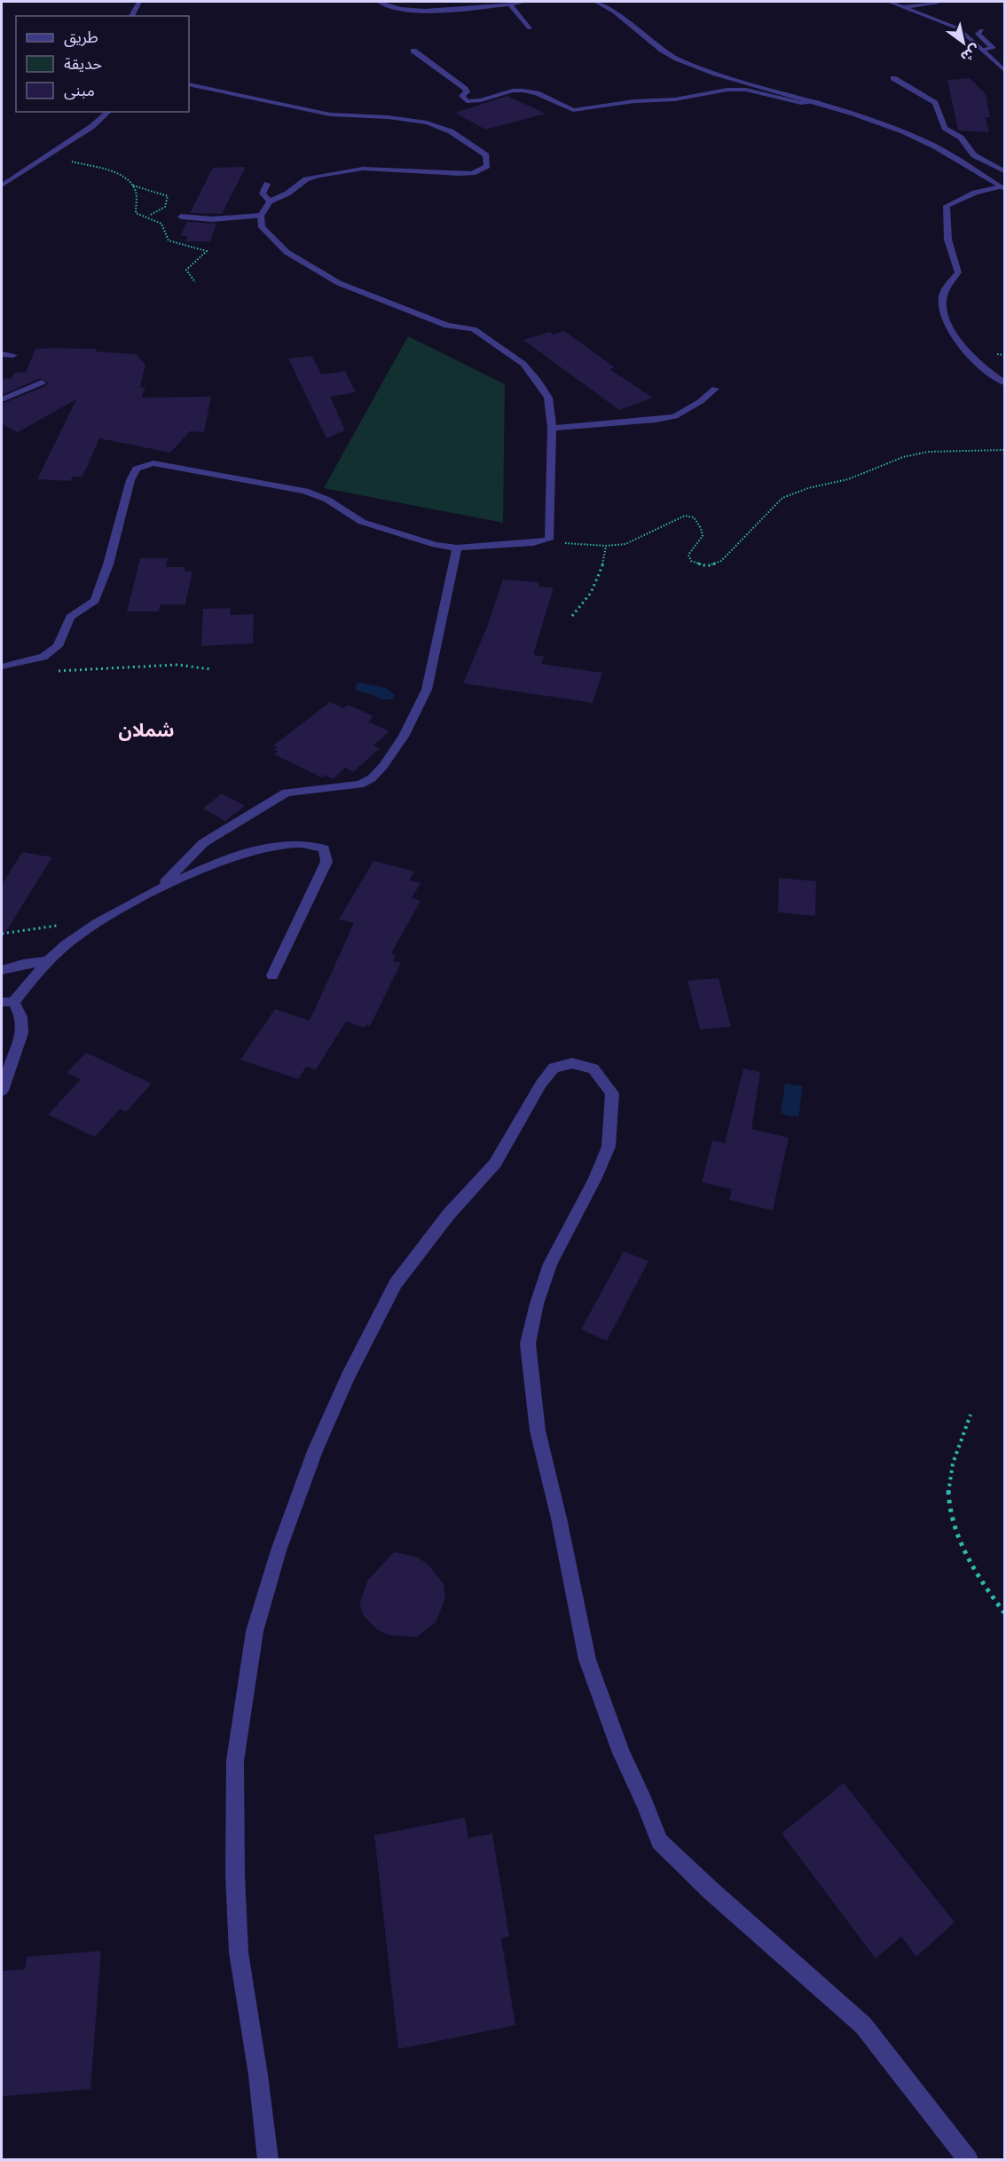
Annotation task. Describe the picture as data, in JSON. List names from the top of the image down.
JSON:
{
  "districts": ["شملان"],
  "legend": ["طريق", "حديقة", "مبنى"],
  "north": "bottom right"
}
